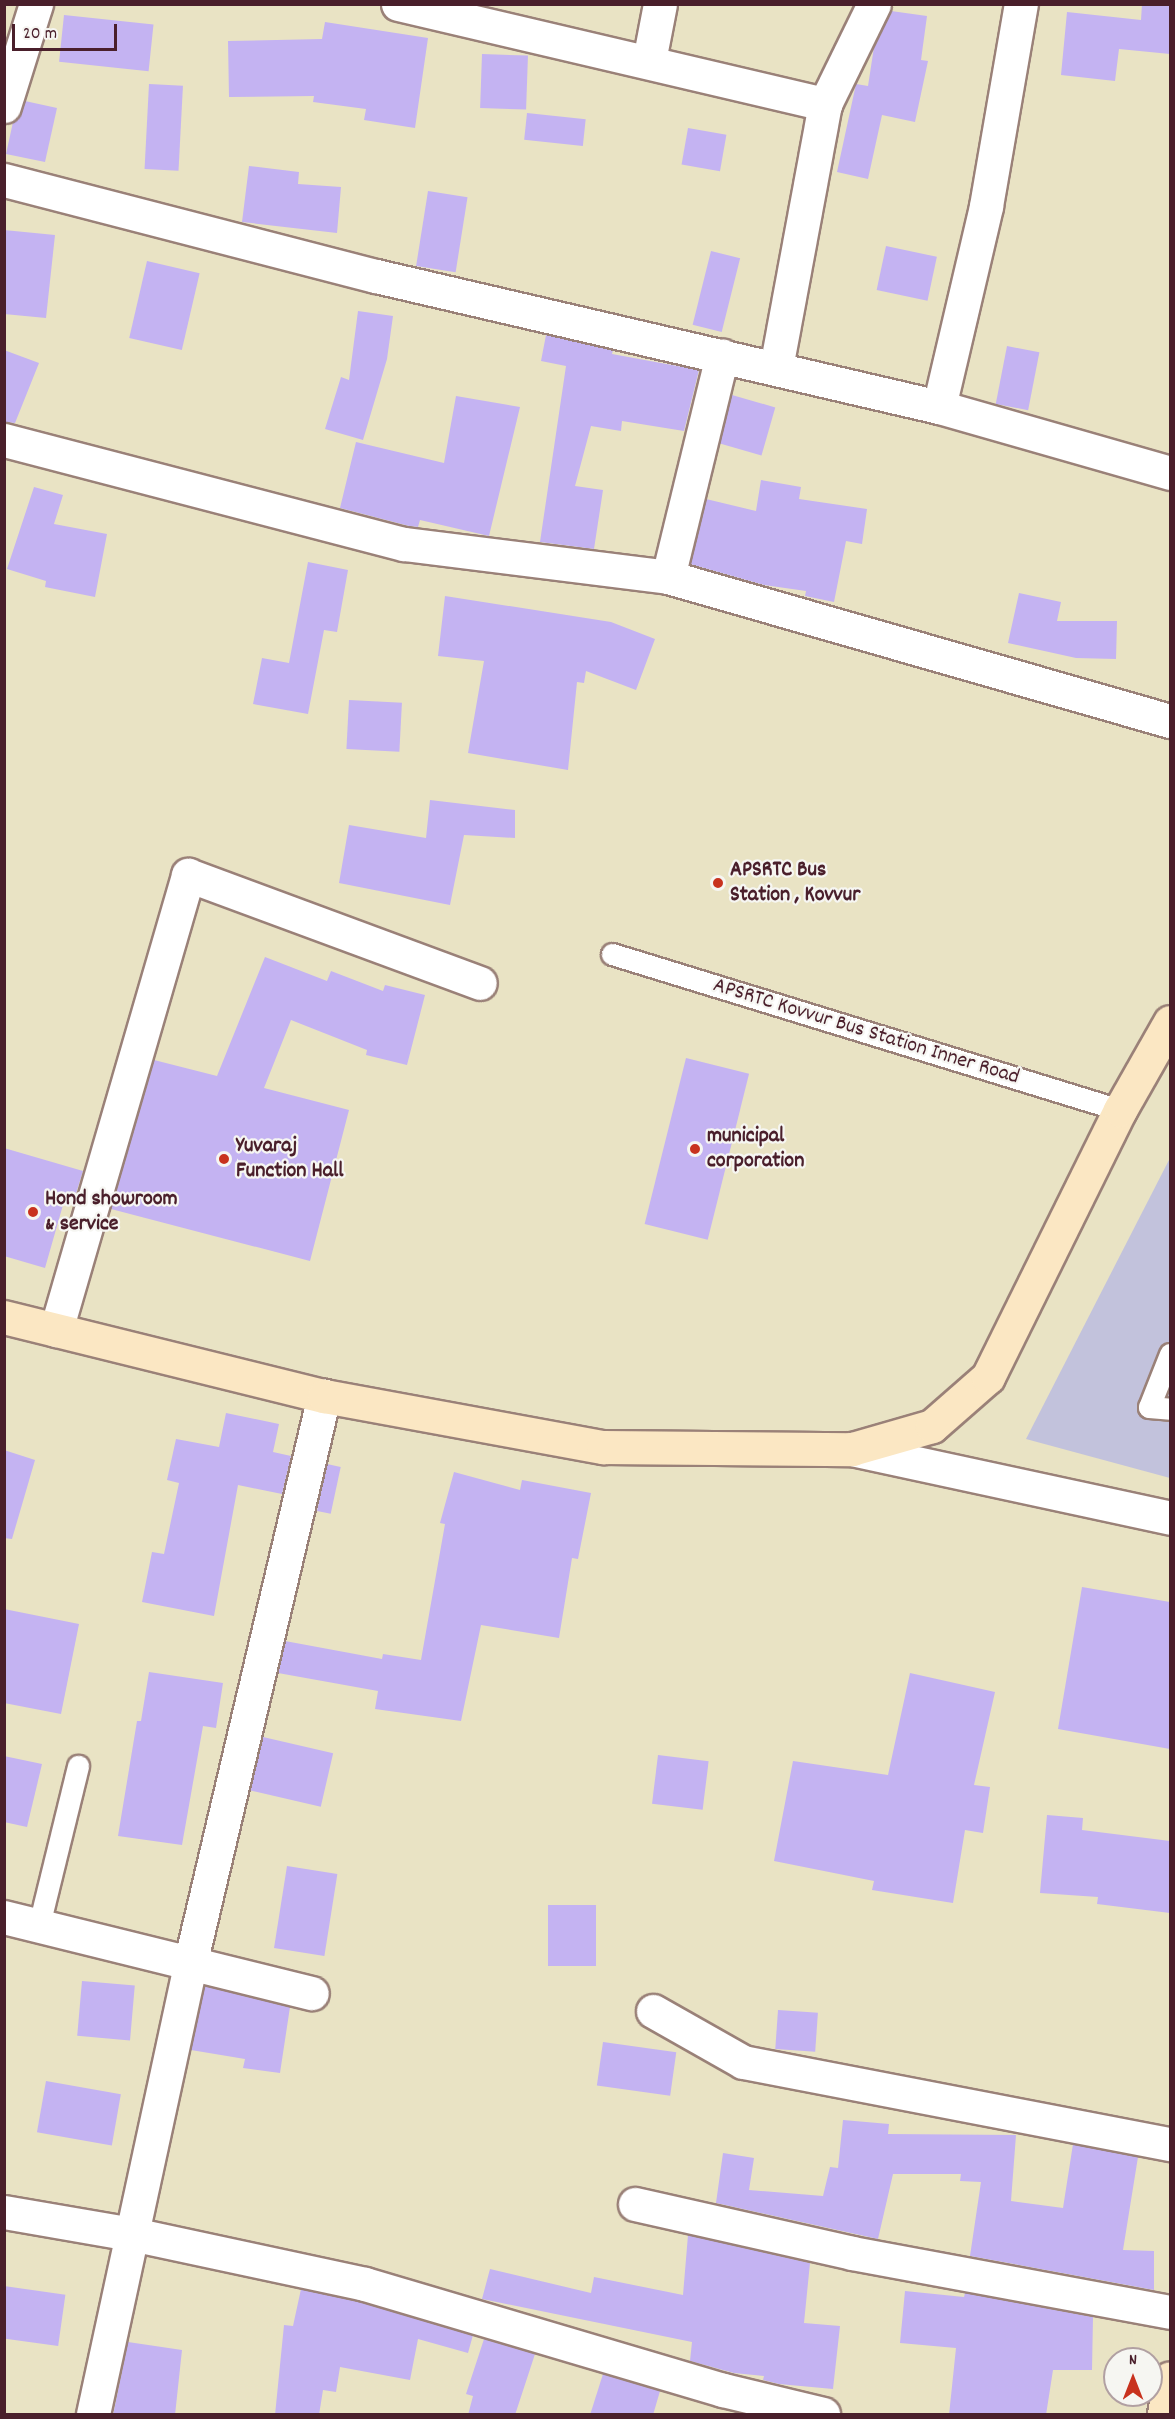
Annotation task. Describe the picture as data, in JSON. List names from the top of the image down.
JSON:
{
  "streets": {
    "lane": ["APSRTC Kovvur Bus Station Inner Road"]
  },
  "places": [
    "APSRTC Bus Station , Kovvur",
    "municipal corporation",
    "Yuvaraj Function Hall",
    "Hond showroom & service"
  ],
  "scale_bar": "20 m",
  "north": "top"
}
